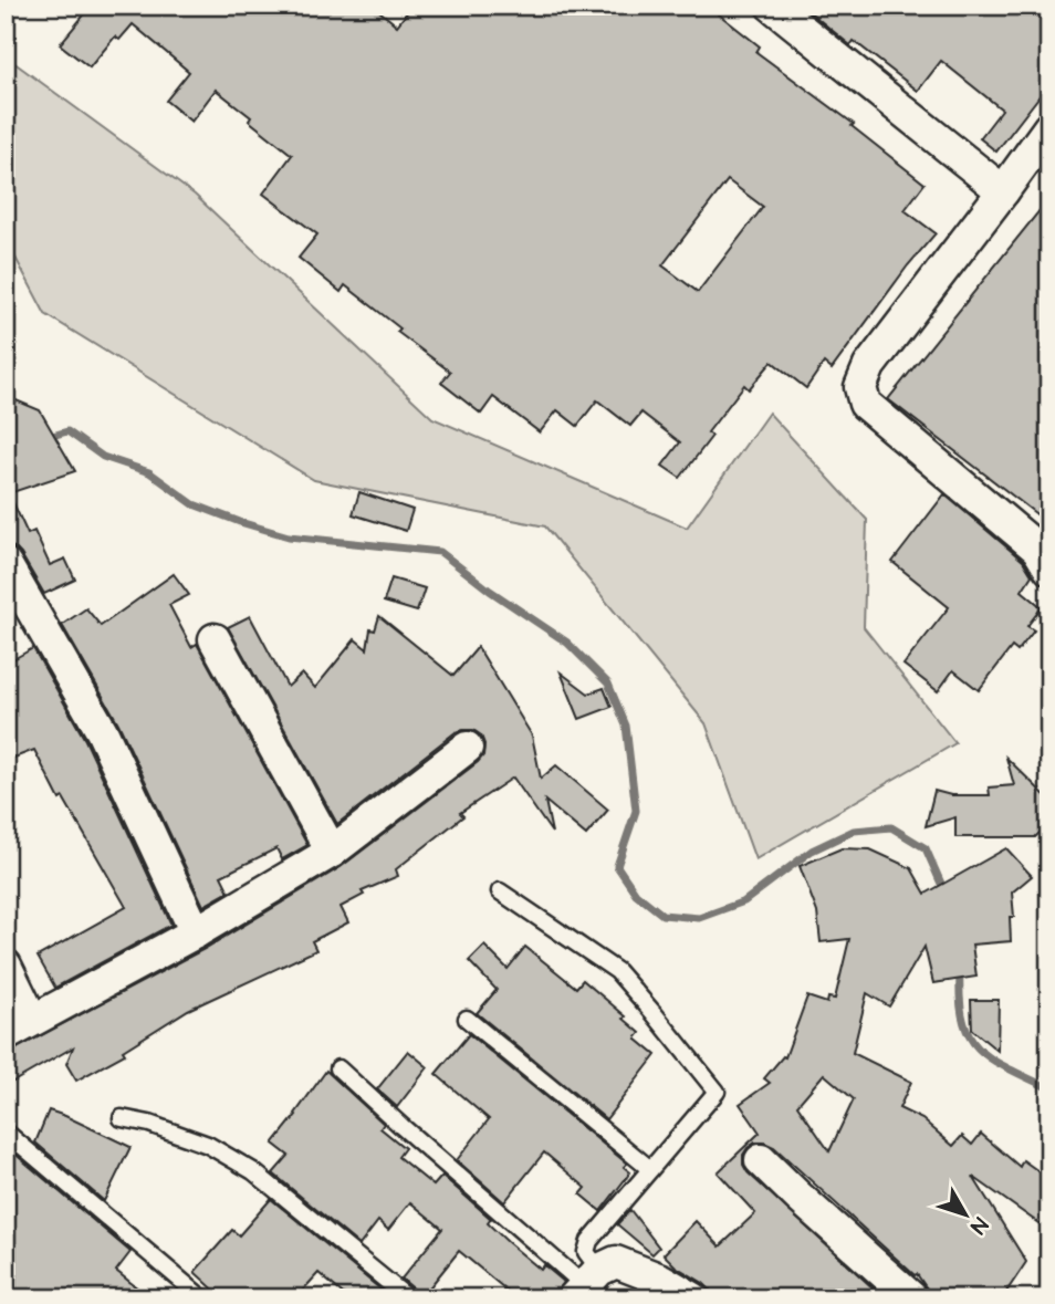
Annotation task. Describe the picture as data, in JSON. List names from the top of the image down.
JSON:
{
  "north": "bottom right"
}
